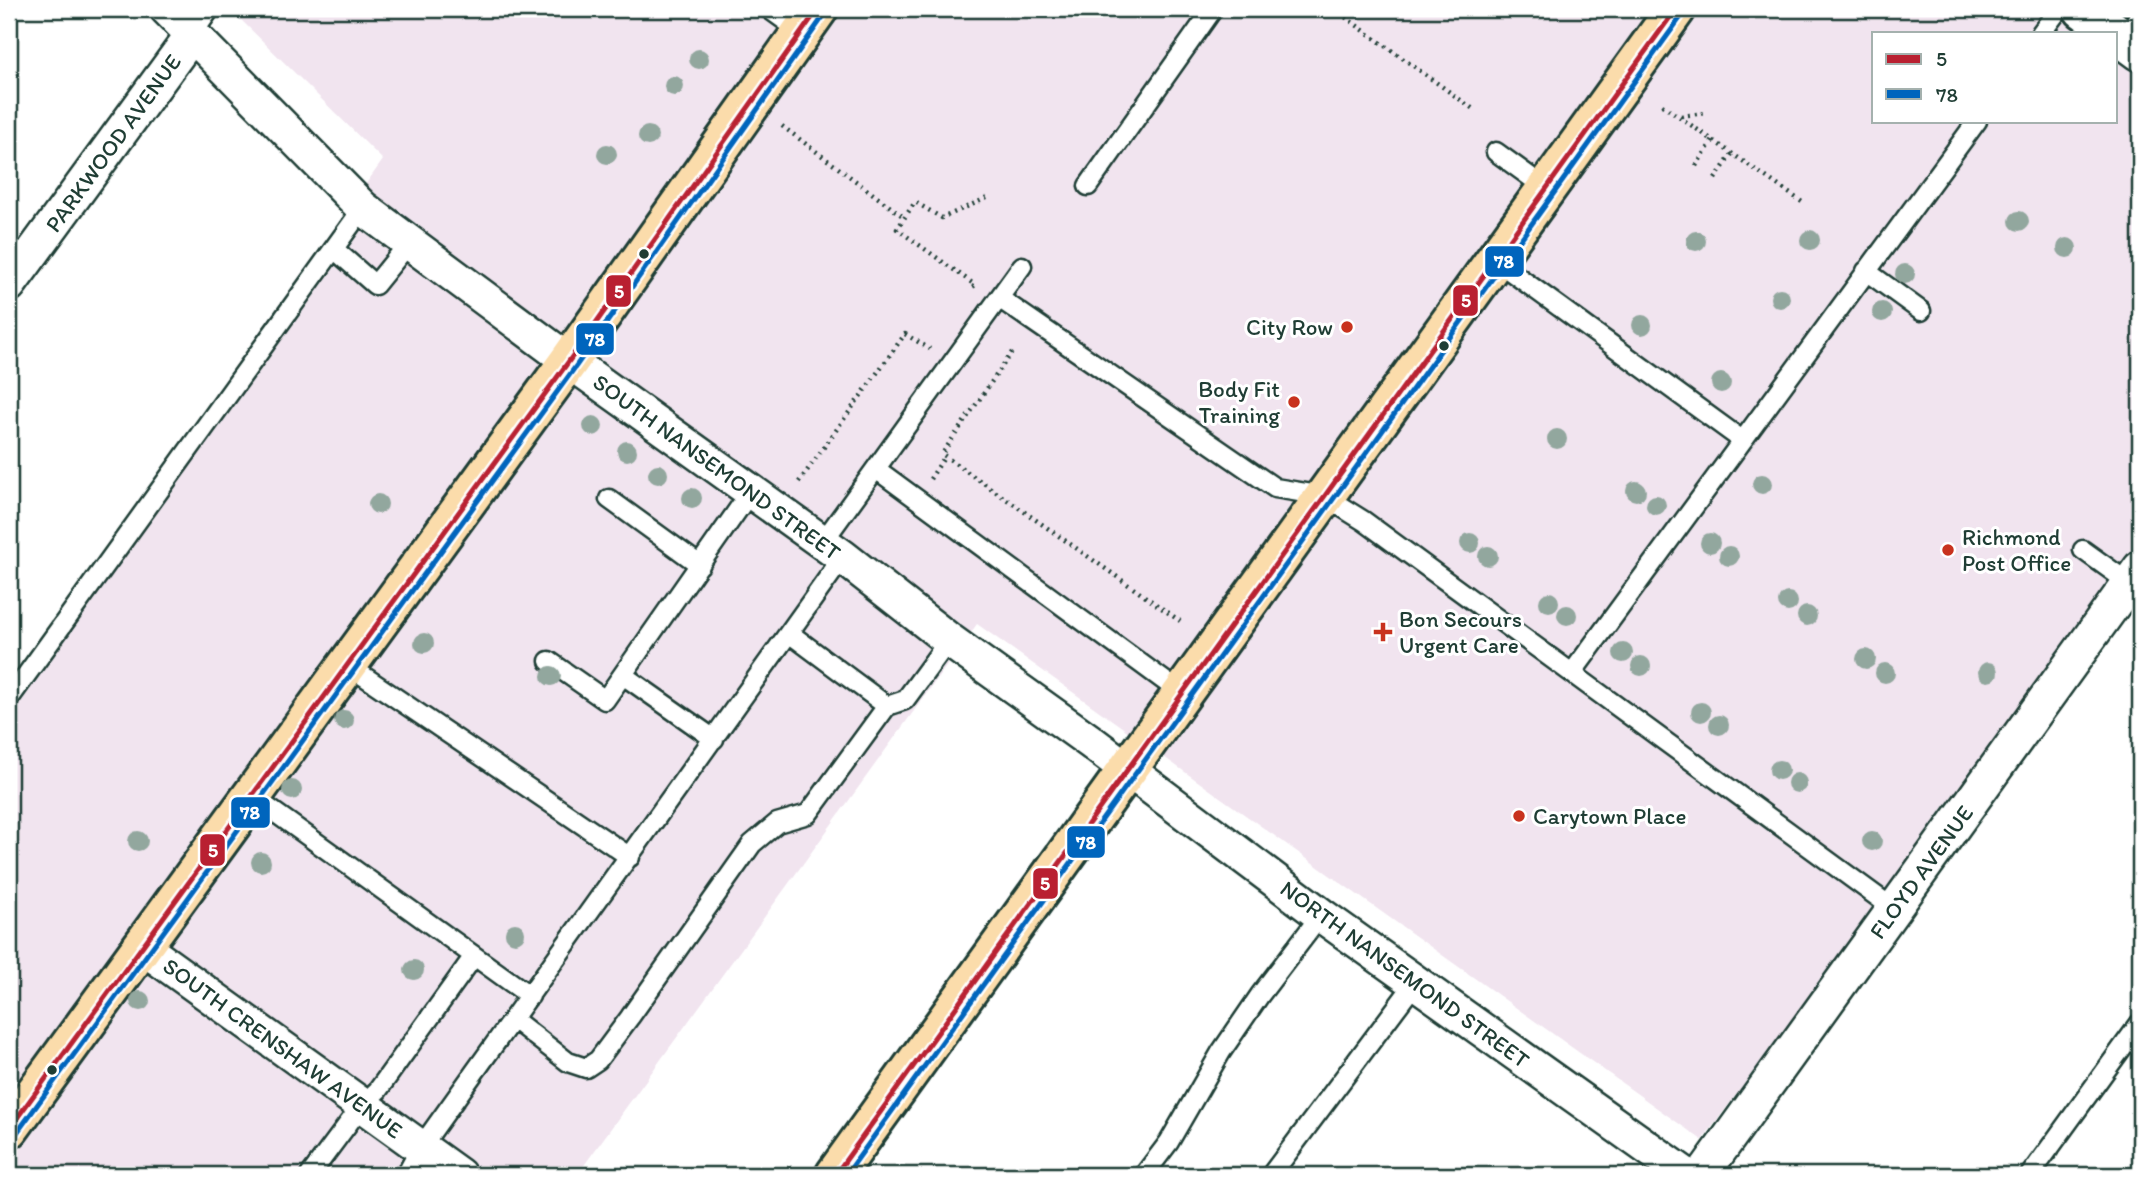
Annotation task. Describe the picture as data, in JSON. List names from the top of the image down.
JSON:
{
  "streets": {
    "street": [
      "PARKWOOD AVENUE",
      "SOUTH NANSEMOND STREET",
      "FLOYD AVENUE",
      "NORTH NANSEMOND STREET",
      "SOUTH CRENSHAW AVENUE"
    ]
  },
  "crossings": [
    ["PARKWOOD AVENUE", "SOUTH NANSEMOND STREET"],
    ["SOUTH NANSEMOND STREET", "NORTH NANSEMOND STREET"]
  ],
  "places": {
    "other": [
      "City Row",
      "Body Fit Training",
      "Richmond Post Office",
      "Carytown Place"
    ],
    "health": ["Bon Secours Urgent Care"]
  },
  "lines": ["transit line 5", "transit line 78"],
  "legend": ["5", "78"]
}
